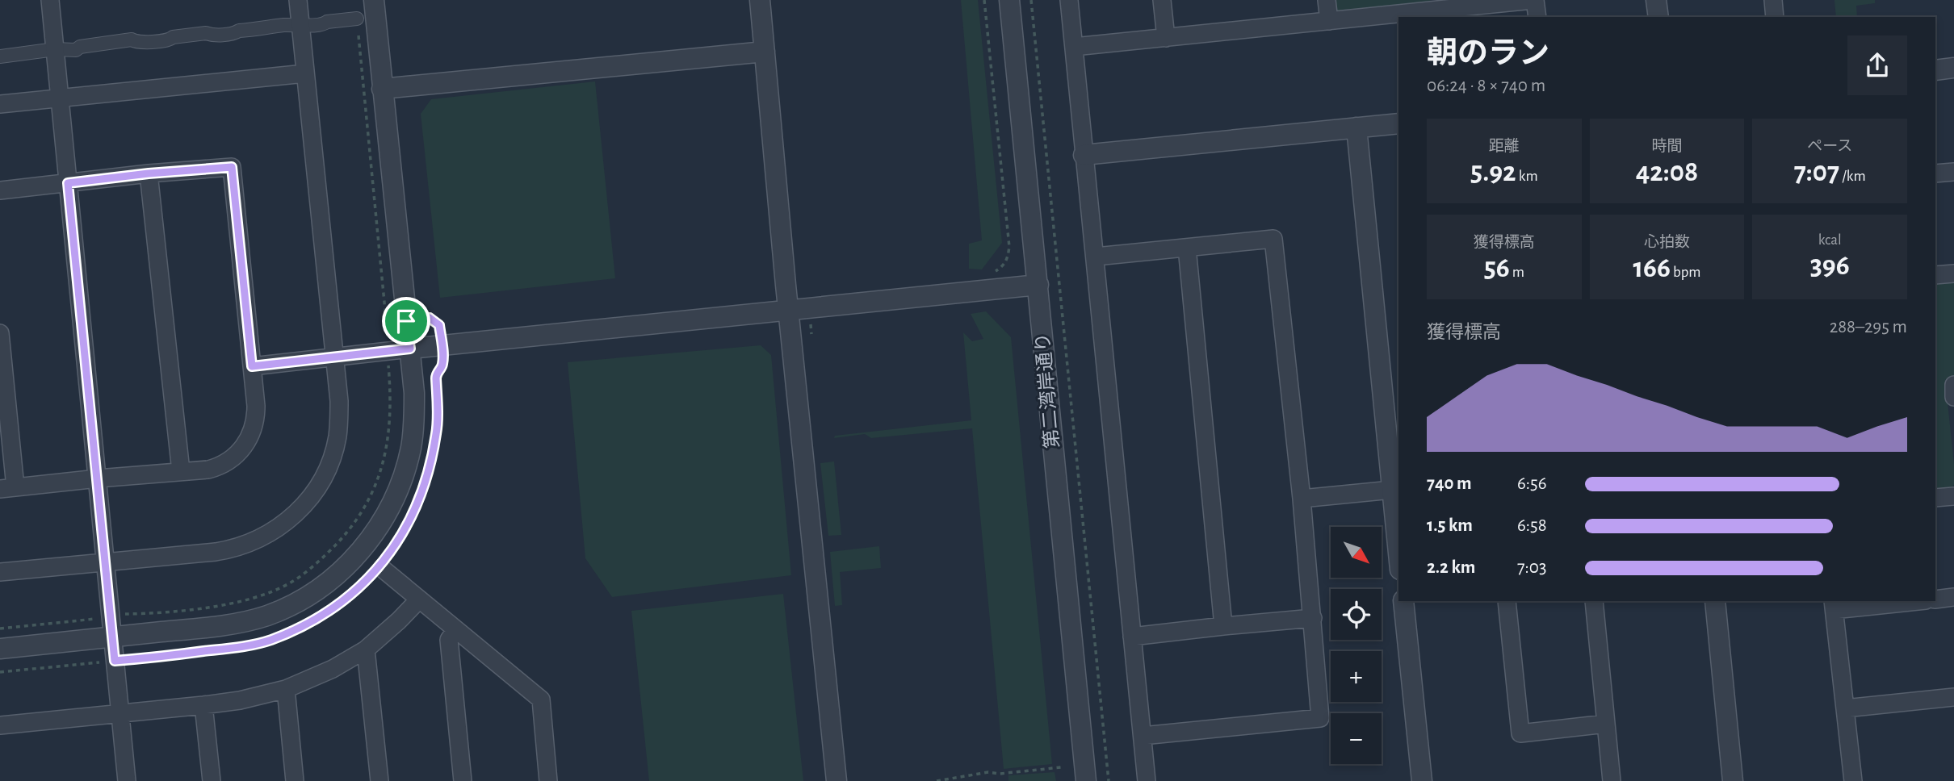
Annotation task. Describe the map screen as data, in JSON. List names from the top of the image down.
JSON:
{
  "streets": {
    "street": ["第二湾岸通り"]
  },
  "north": "bottom right",
  "page": {
    "heading": ["朝のラン", "06:24 · 8 × 740 m"],
    "stats": [
      ["距離", "5.92 km"],
      ["時間", "42:08"],
      ["ペース", "7:07 /km"],
      ["獲得標高", "56 m"],
      ["心拍数", "166 bpm"],
      ["kcal", "396"]
    ],
    "chart": ["獲得標高", "288–295 m"],
    "list": [
      {
        "name": "740 m",
        "note": "6:56"
      },
      {
        "name": "1.5 km",
        "note": "6:58"
      },
      {
        "name": "2.2 km",
        "note": "7:03"
      }
    ],
    "map_buttons": ["+", "−"]
  }
}
